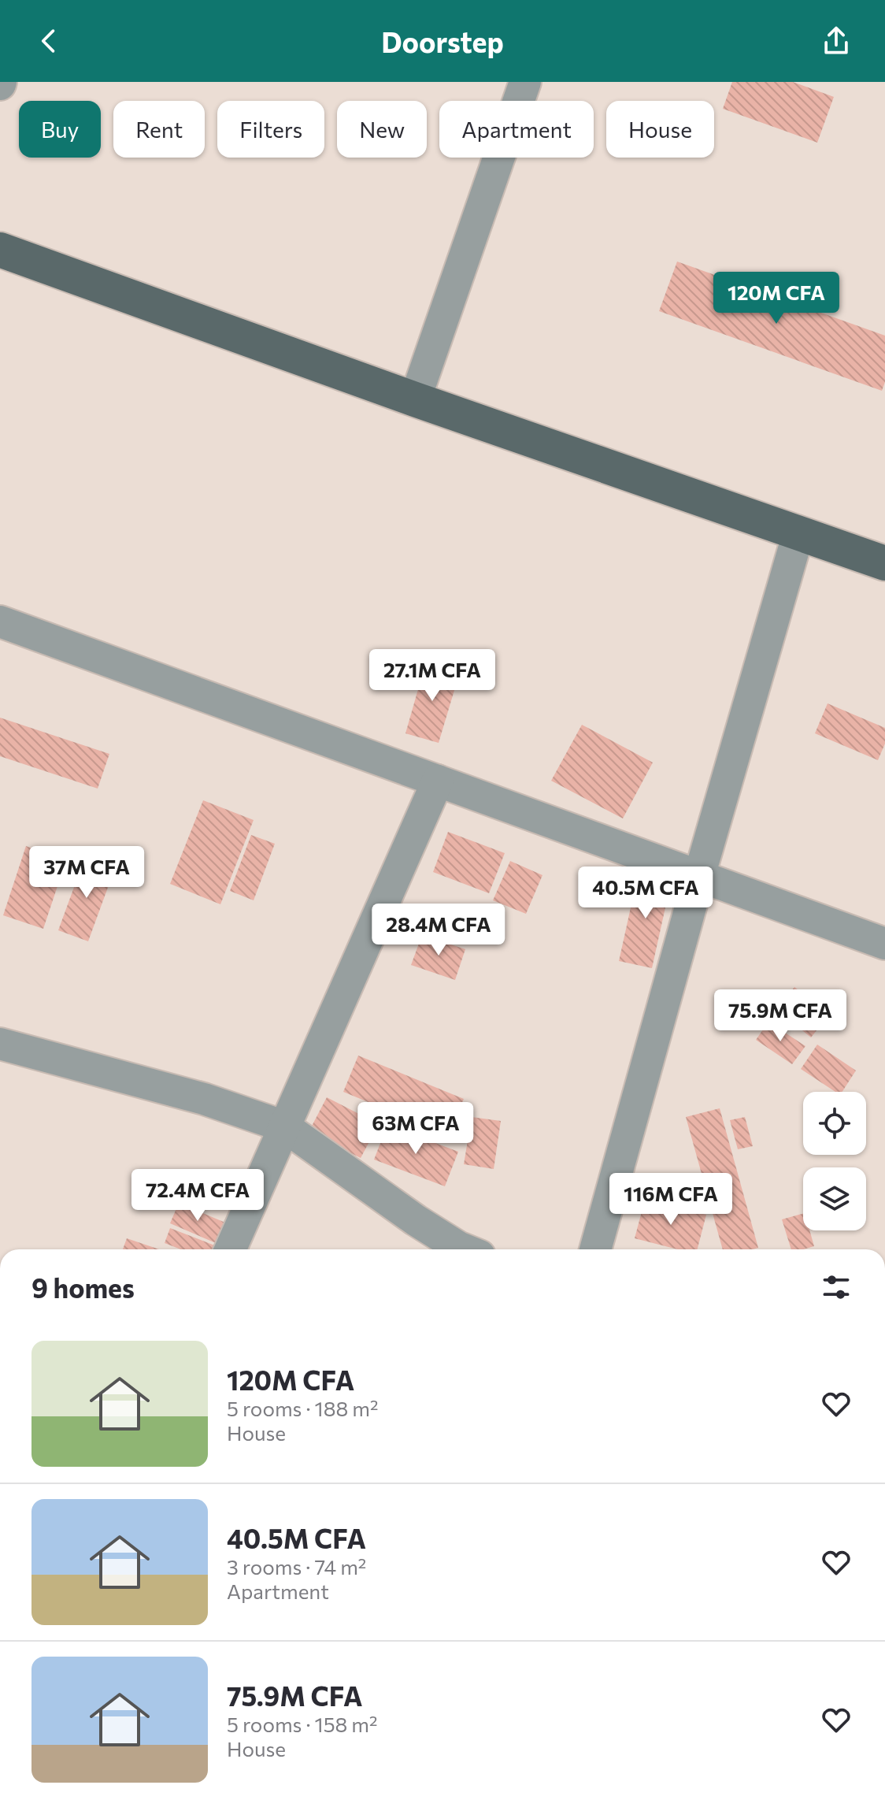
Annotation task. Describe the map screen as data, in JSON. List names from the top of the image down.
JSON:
{
  "page": {
    "header": "Doorstep",
    "chip": [
      "Buy",
      "Rent",
      "Filters",
      "New",
      "Apartment",
      "House"
    ],
    "price": [
      "120M CFA",
      "27.1M CFA",
      "37M CFA",
      "40.5M CFA",
      "28.4M CFA",
      "75.9M CFA",
      "63M CFA",
      "72.4M CFA",
      "116M CFA"
    ],
    "heading": "9 homes",
    "list": [
      {
        "name": "120M CFA",
        "note": "5 rooms · 188 m² · House"
      },
      {
        "name": "40.5M CFA",
        "note": "3 rooms · 74 m² · Apartment"
      },
      {
        "name": "75.9M CFA",
        "note": "5 rooms · 158 m² · House"
      }
    ]
  }
}
